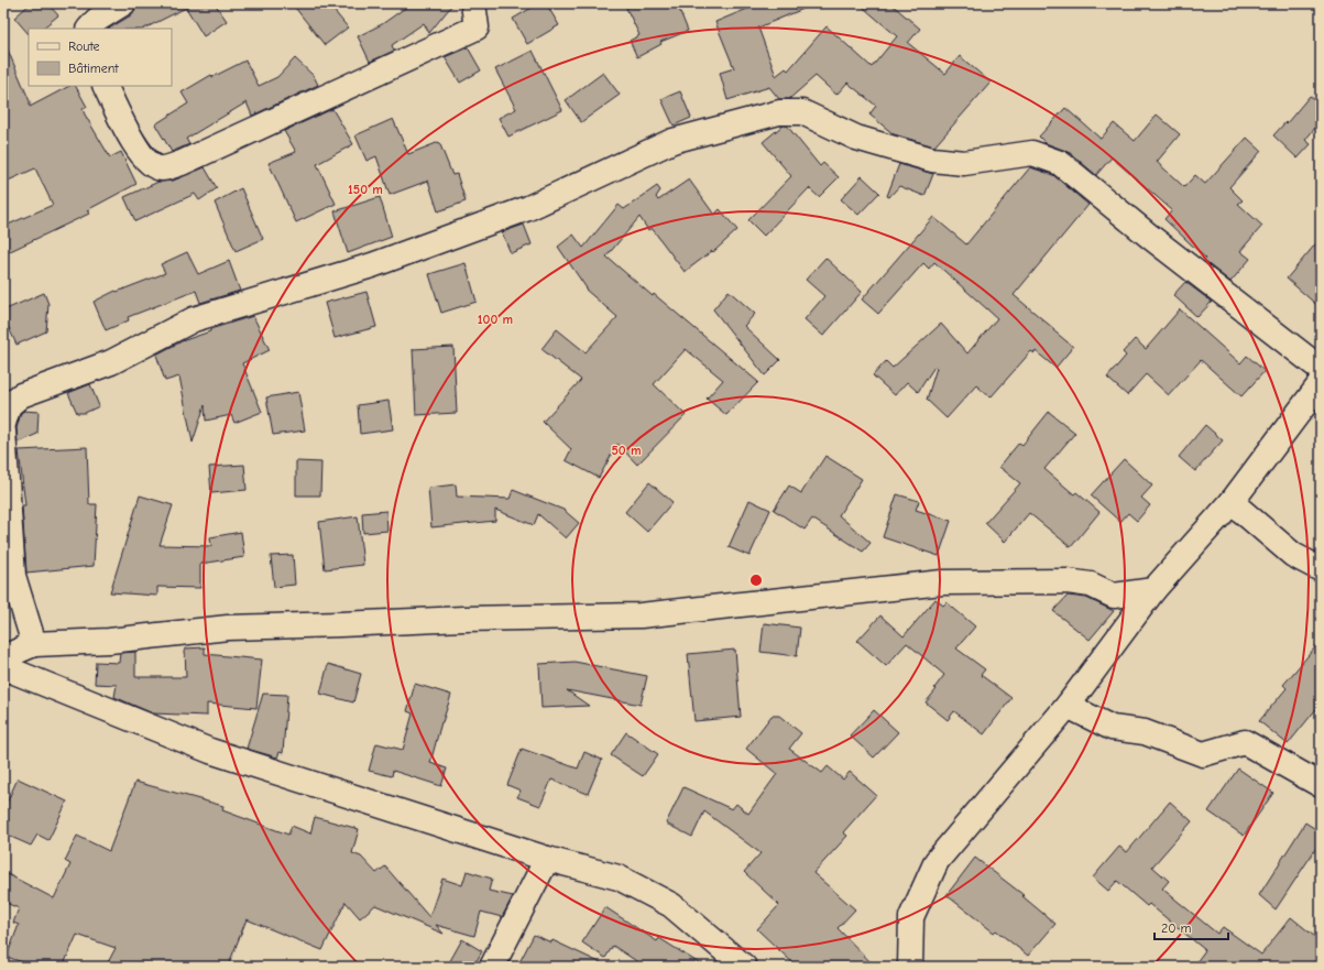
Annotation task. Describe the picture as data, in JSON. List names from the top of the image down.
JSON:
{
  "legend": ["Route", "Bâtiment"],
  "scale_bar": "20 m",
  "rings": ["150 m", "100 m", "50 m"]
}
